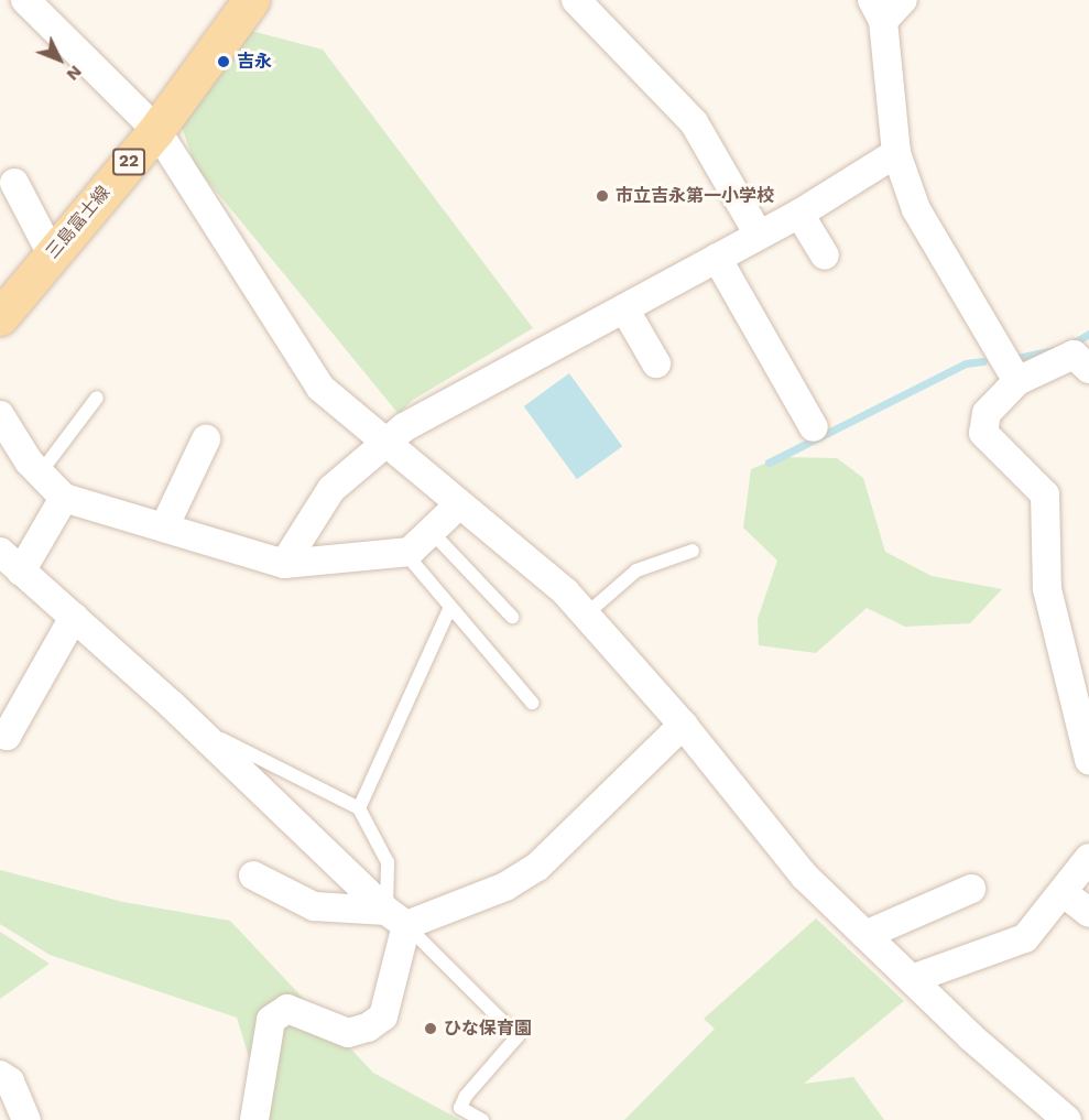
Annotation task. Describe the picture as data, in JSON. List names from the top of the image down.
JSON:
{
  "streets": {
    "main road": ["22", "三島富士線"]
  },
  "places": ["吉永", "市立吉永第一小学校", "ひな保育園"],
  "north": "bottom right"
}
